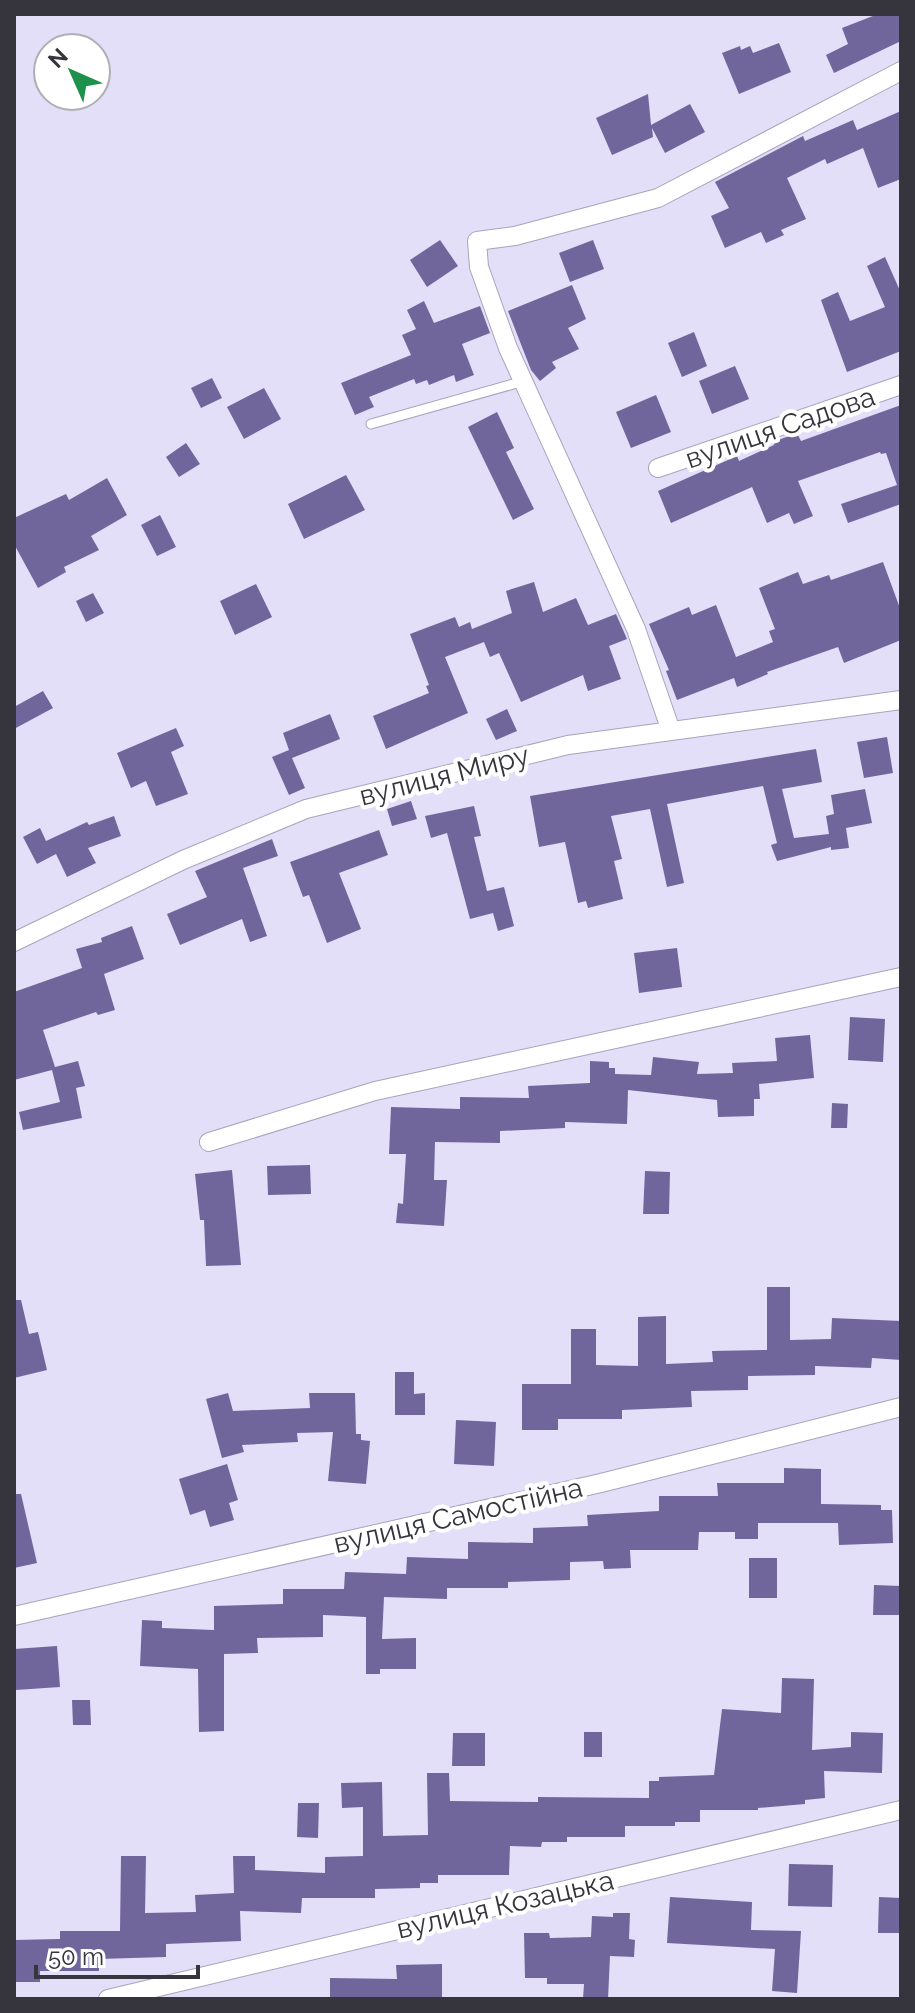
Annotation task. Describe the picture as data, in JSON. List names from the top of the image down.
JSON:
{
  "streets": {
    "street": [
      "вулиця Садова",
      "вулиця Миру",
      "вулиця Самостійна",
      "вулиця Козацька"
    ]
  },
  "scale_bar": "50 m",
  "north": "top left"
}
